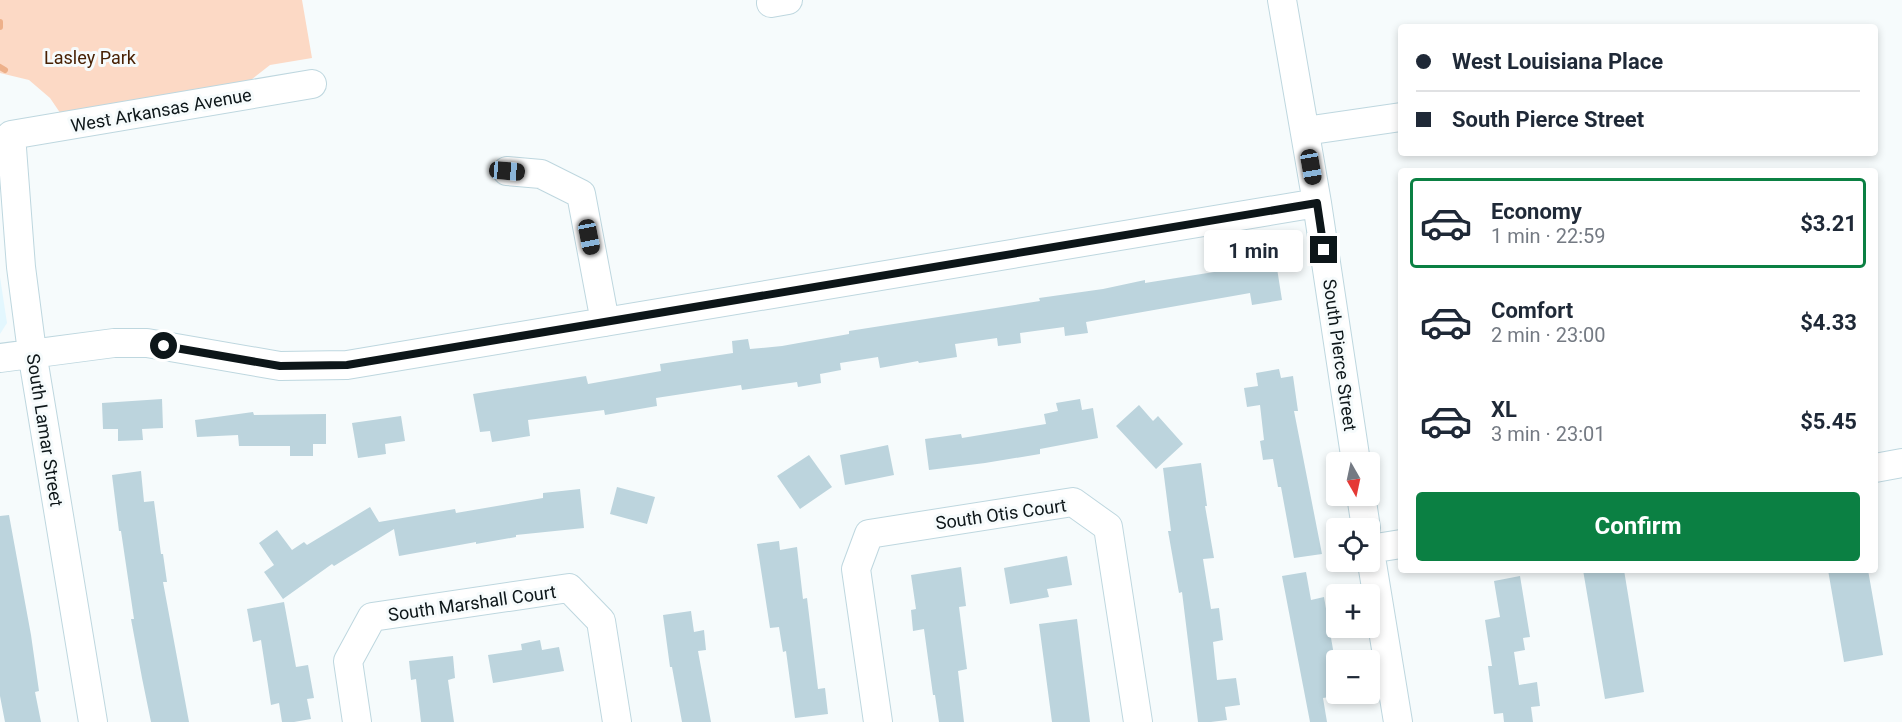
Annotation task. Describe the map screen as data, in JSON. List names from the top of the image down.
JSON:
{
  "streets": {
    "street": [
      "West Arkansas Avenue",
      "South Pierce Street",
      "South Lamar Street",
      "South Otis Court",
      "South Marshall Court"
    ]
  },
  "crossings": [
    ["West Arkansas Avenue", "South Lamar Street"]
  ],
  "parks": ["Lasley Park"],
  "north": "bottom",
  "page": {
    "banner": ["West Louisiana Place", "South Pierce Street"],
    "list": [
      {
        "name": "Economy",
        "note": "1 min · 22:59",
        "value": "$3.21"
      },
      {
        "name": "Comfort",
        "note": "2 min · 23:00",
        "value": "$4.33"
      },
      {
        "name": "XL",
        "note": "3 min · 23:01",
        "value": "$5.45"
      }
    ],
    "bubble": "1 min",
    "map_buttons": ["+", "−"],
    "buttons": "Confirm"
  }
}
